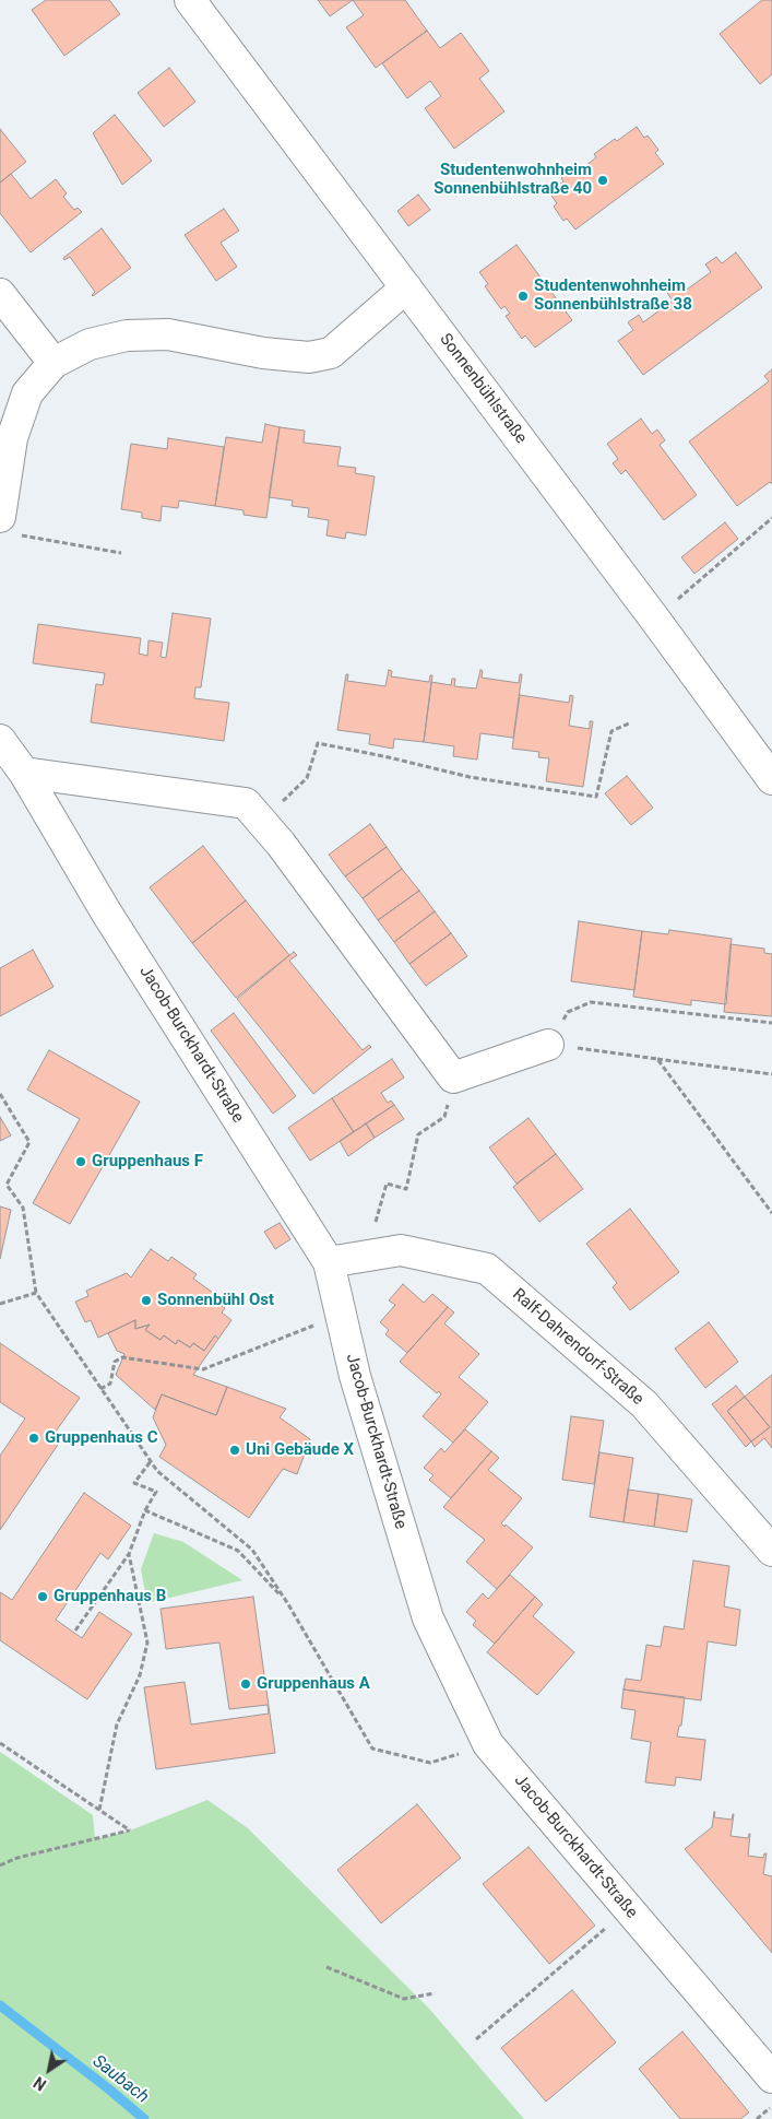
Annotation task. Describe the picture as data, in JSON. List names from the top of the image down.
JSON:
{
  "streets": {
    "street": ["Sonnenbühlstraße", "Jacob-Burckhardt-Straße", "Ralf-Dahrendorf-Straße"]
  },
  "crossings": [
    ["Jacob-Burckhardt-Straße", "Ralf-Dahrendorf-Straße"]
  ],
  "water": ["Saubach"],
  "places": [
    "Studentenwohnheim Sonnenbühlstraße 40",
    "Studentenwohnheim Sonnenbühlstraße 38",
    "Gruppenhaus F",
    "Sonnenbühl Ost",
    "Gruppenhaus C",
    "Uni Gebäude X",
    "Gruppenhaus B",
    "Gruppenhaus A"
  ],
  "north": "bottom left"
}
